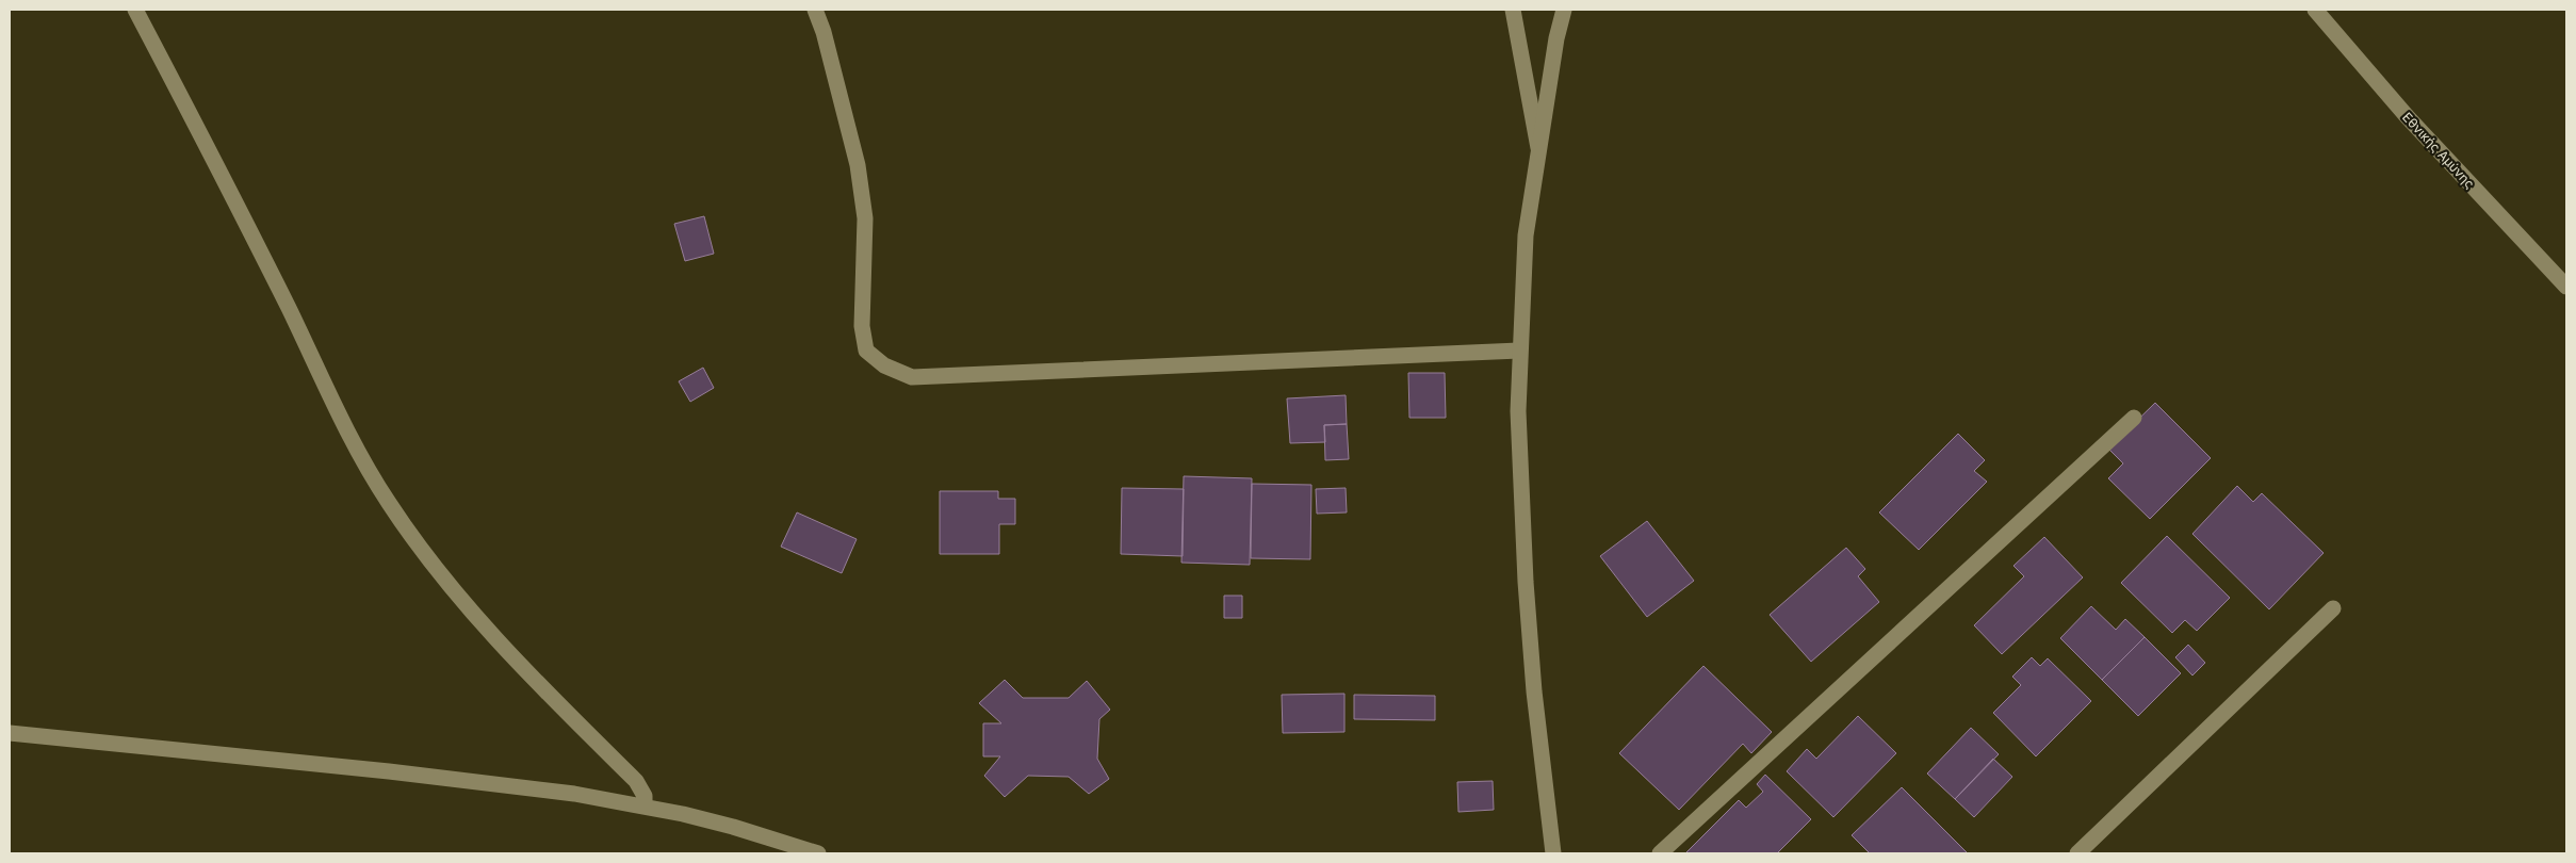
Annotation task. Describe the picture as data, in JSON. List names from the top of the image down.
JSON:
{
  "streets": {
    "street": ["Εθνικής Αμύνης"]
  }
}
